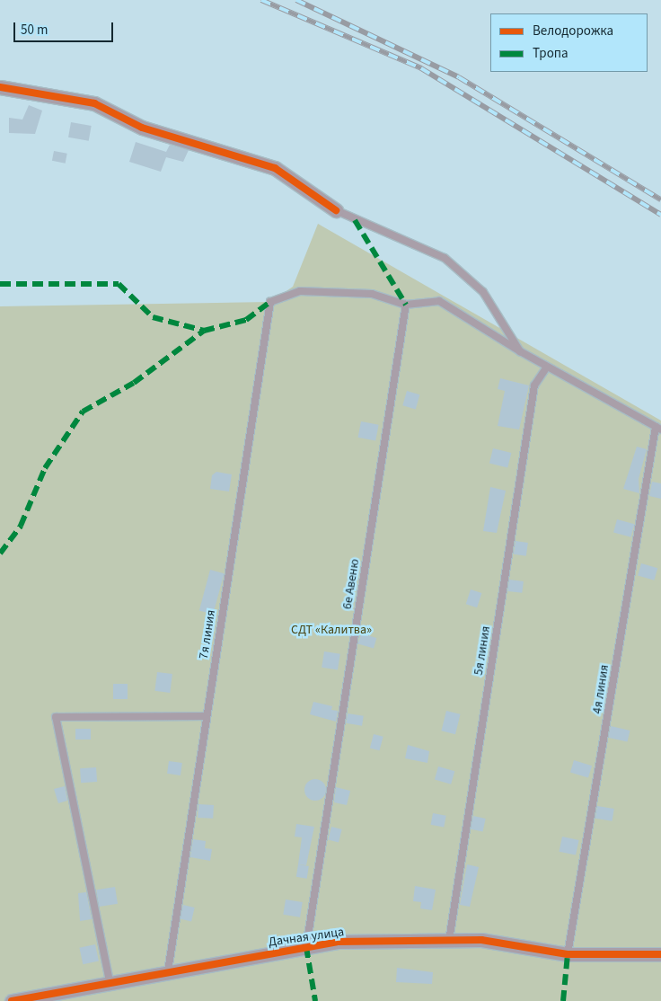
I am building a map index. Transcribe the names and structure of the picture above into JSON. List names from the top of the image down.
{
  "streets": {
    "street": ["Дачная улица"],
    "lane": [
      "6е Авеню",
      "7я линия",
      "5я линия",
      "4я линия"
    ]
  },
  "crossings": [
    ["6е Авеню", "7я линия"],
    ["6е Авеню", "Дачная улица"],
    ["7я линия", "Дачная улица"],
    ["5я линия", "Дачная улица"],
    ["4я линия", "Дачная улица"]
  ],
  "parks": ["СДТ «Калитва»"],
  "legend": ["Велодорожка", "Тропа"],
  "scale_bar": "50 m"
}
